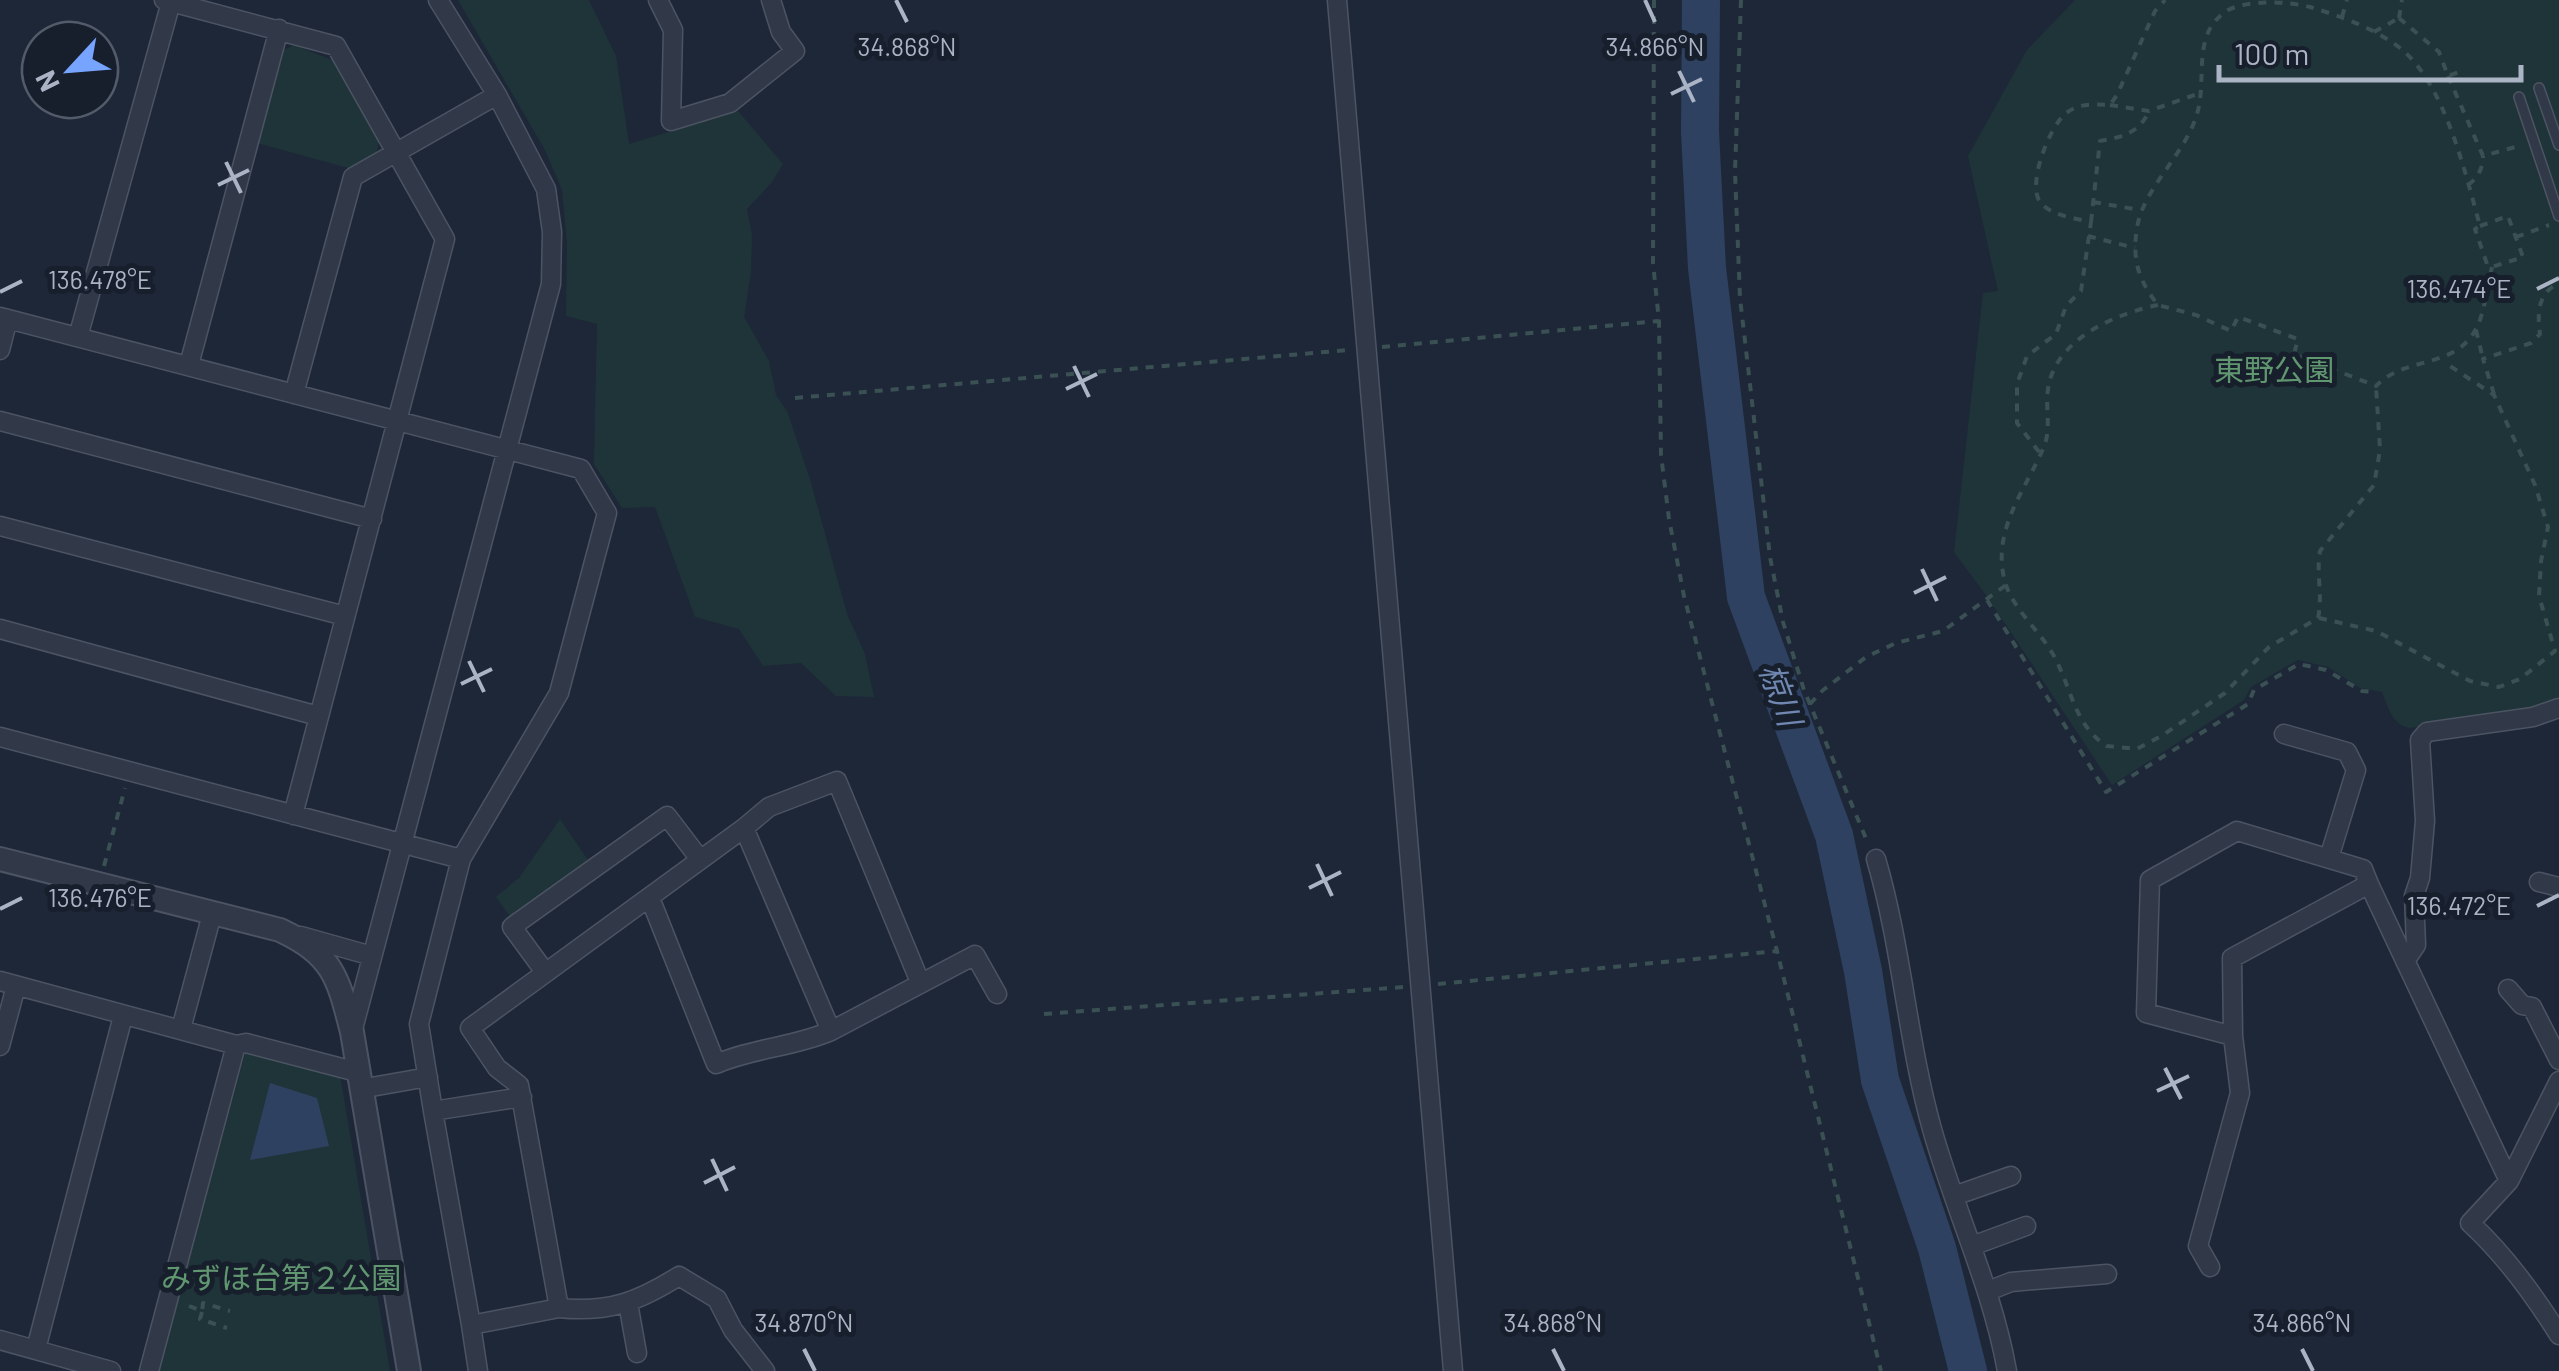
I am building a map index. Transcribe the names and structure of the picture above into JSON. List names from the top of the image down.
{
  "water": ["椋川"],
  "parks": ["東野公園", "みずほ台第２公園"],
  "scale_bar": "100 m",
  "north": "bottom left",
  "coordinates": [
    "34.868°N",
    "34.866°N",
    "136.478°E",
    "136.474°E",
    "136.476°E",
    "136.472°E",
    "34.870°N"
  ]
}
